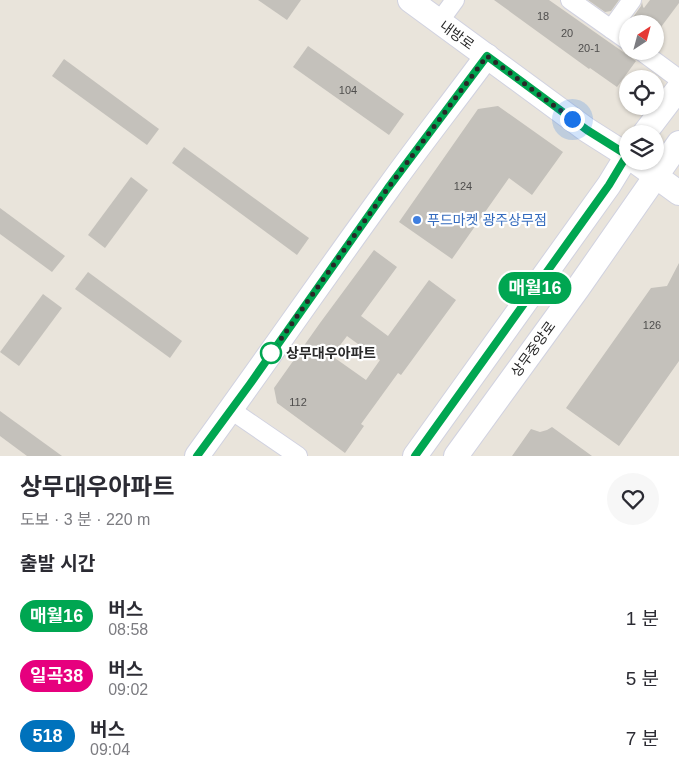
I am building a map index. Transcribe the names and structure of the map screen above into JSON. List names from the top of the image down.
{
  "streets": {
    "street": ["내방로", "상무중앙로"]
  },
  "crossings": [
    ["내방로", "상무중앙로"]
  ],
  "places": ["푸드마켓 광주상무점", "상무대우아파트"],
  "lines": ["bus line 매월16"],
  "house_numbers": [
    "18",
    "20",
    "20-1",
    "104",
    "124",
    "126",
    "112"
  ],
  "north": "top right",
  "page": {
    "on_map": "매월16",
    "heading": [
      ["상무대우아파트", "도보 · 3 분 · 220 m"],
      "출발 시간"
    ],
    "list": [
      {
        "mark": "매월16",
        "name": "버스",
        "note": "08:58",
        "value": "1 분"
      },
      {
        "mark": "일곡38",
        "name": "버스",
        "note": "09:02",
        "value": "5 분"
      },
      {
        "mark": "518",
        "name": "버스",
        "note": "09:04",
        "value": "7 분"
      }
    ]
  }
}
